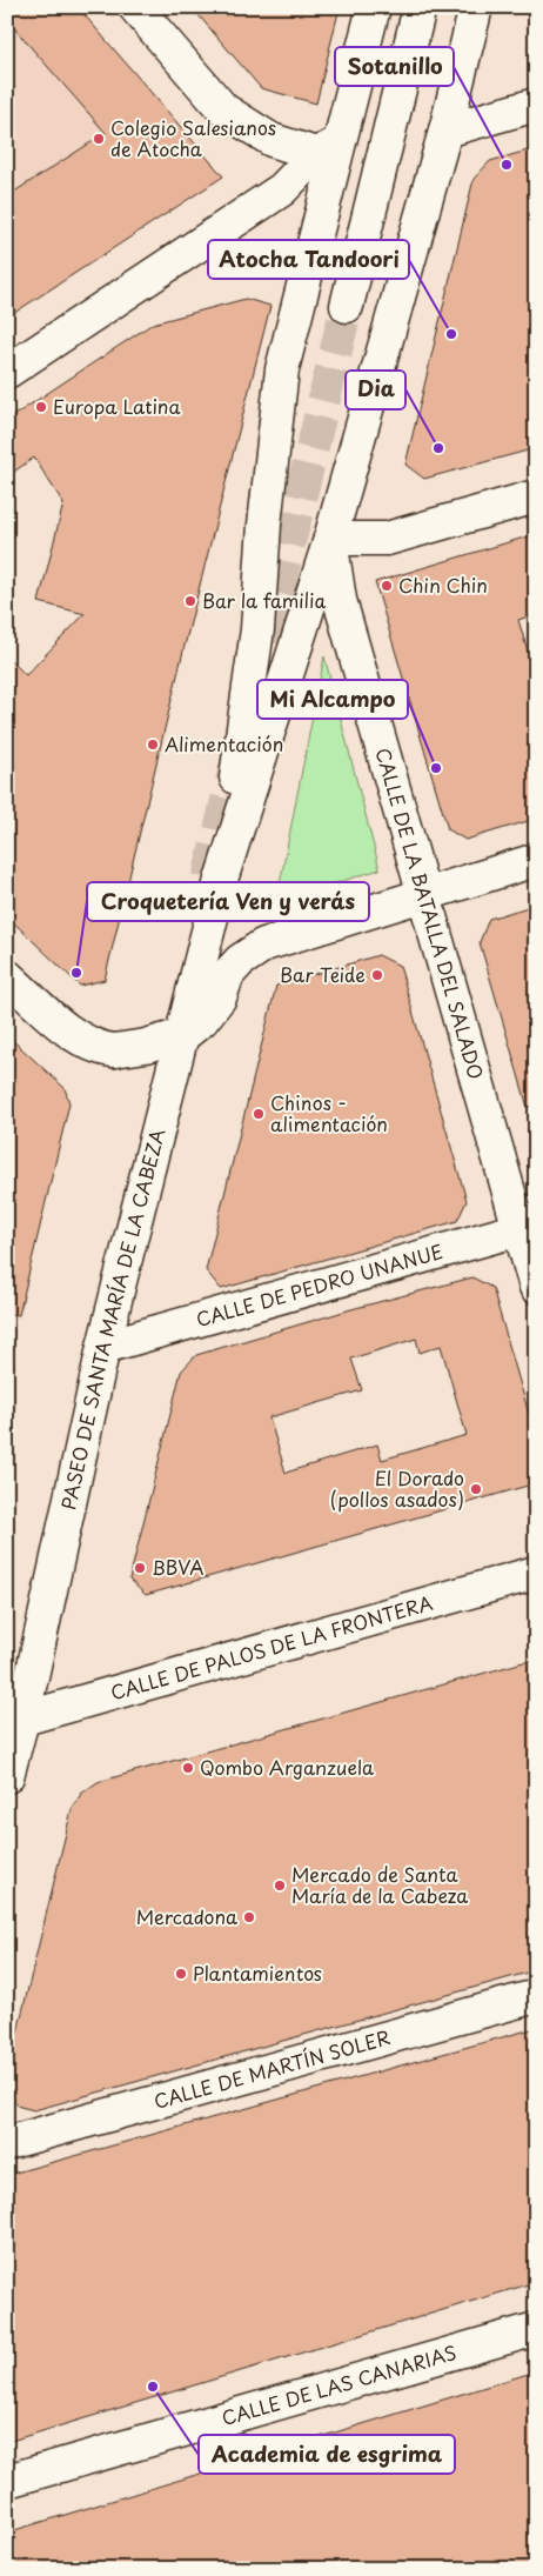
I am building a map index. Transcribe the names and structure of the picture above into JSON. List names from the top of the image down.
{
  "streets": {
    "main road": [
      "CALLE DE LA BATALLA DEL SALADO",
      "CALLE DE PEDRO UNANUE",
      "PASEO DE SANTA MARÍA DE LA CABEZA",
      "CALLE DE PALOS DE LA FRONTERA",
      "CALLE DE MARTÍN SOLER",
      "CALLE DE LAS CANARIAS"
    ]
  },
  "crossings": [
    ["CALLE DE LA BATALLA DEL SALADO", "CALLE DE PEDRO UNANUE"],
    ["CALLE DE LA BATALLA DEL SALADO", "PASEO DE SANTA MARÍA DE LA CABEZA"],
    ["CALLE DE PEDRO UNANUE", "PASEO DE SANTA MARÍA DE LA CABEZA"],
    ["PASEO DE SANTA MARÍA DE LA CABEZA", "CALLE DE PALOS DE LA FRONTERA"]
  ],
  "places": [
    "Colegio Salesianos de Atocha",
    "Sotanillo",
    "Atocha Tandoori",
    "Europa Latina",
    "Dia",
    "Chin Chin",
    "Bar la familia",
    "Alimentación",
    "Mi Alcampo",
    "Croquetería Ven y verás",
    "Bar Teide",
    "Chinos - alimentación",
    "El Dorado (pollos asados)",
    "BBVA",
    "Qombo Arganzuela",
    "Mercado de Santa María de la Cabeza",
    "Mercadona",
    "Plantamientos",
    "Academia de esgrima"
  ]
}
